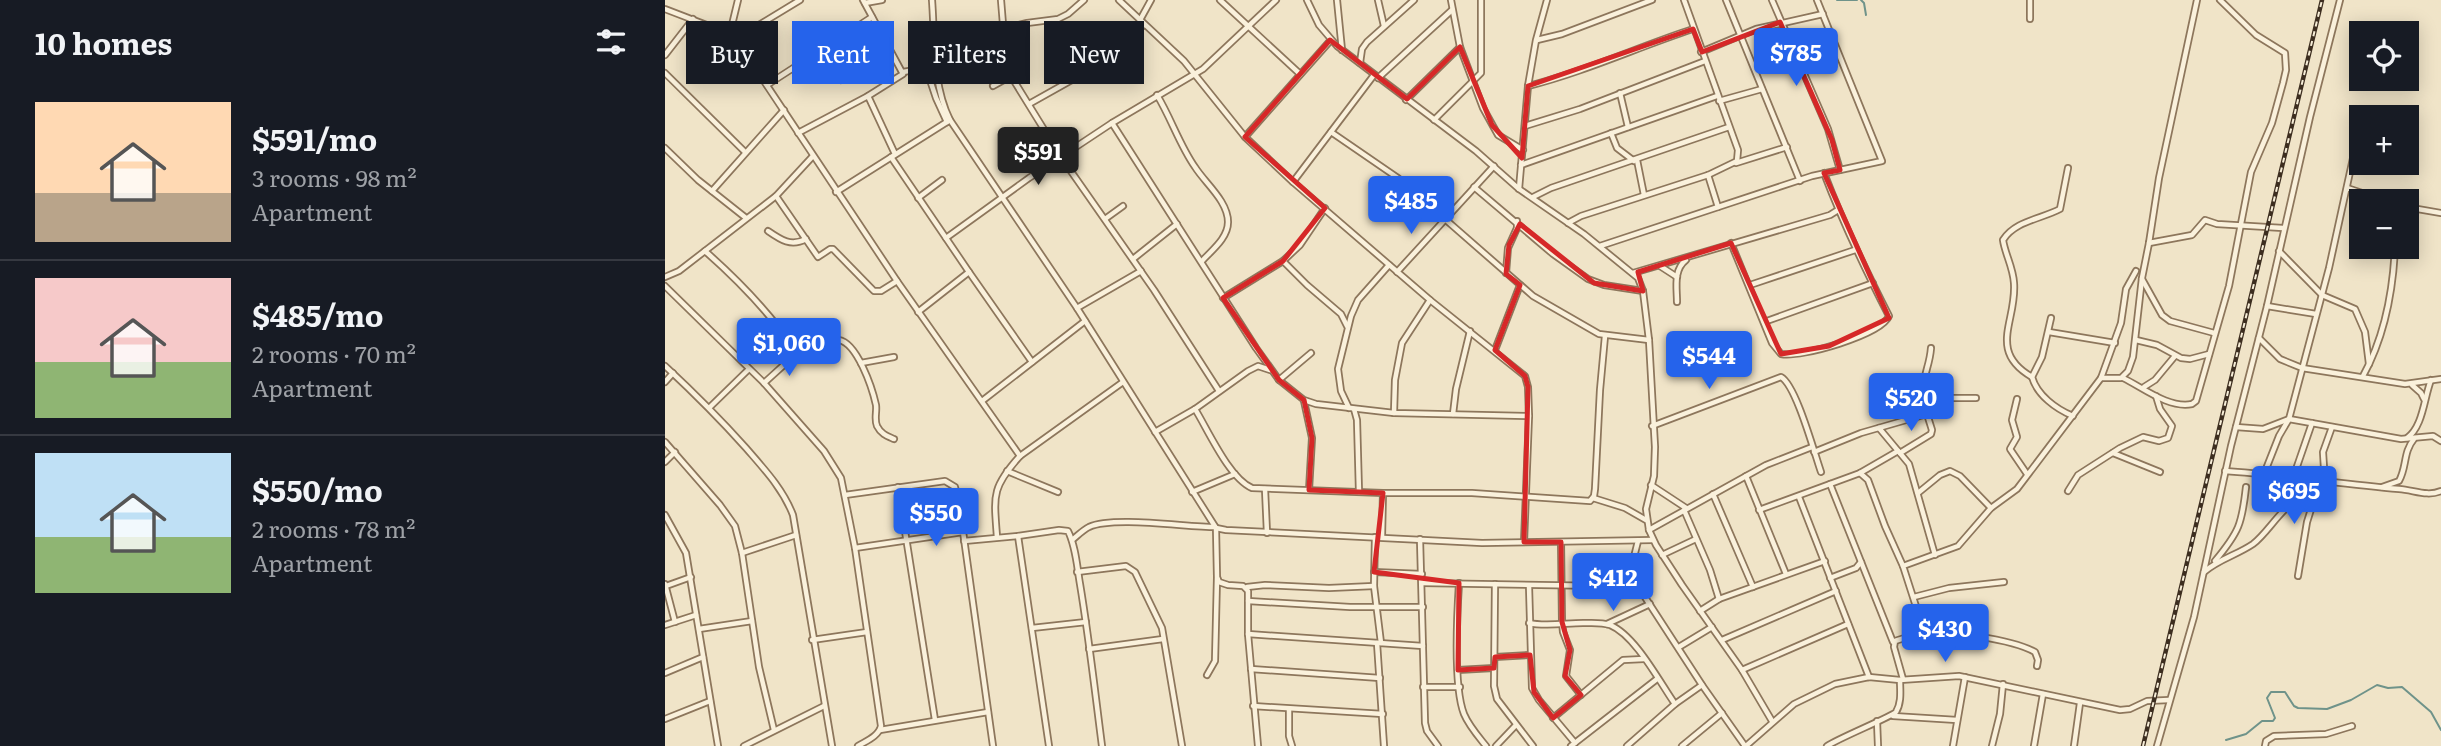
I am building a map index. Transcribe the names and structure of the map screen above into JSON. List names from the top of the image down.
{
  "page": {
    "heading": "10 homes",
    "map_buttons": ["+", "−"],
    "chip": [
      "Buy",
      "Rent",
      "Filters",
      "New"
    ],
    "price": [
      "$785",
      "$591",
      "$485",
      "$1,060",
      "$544",
      "$520",
      "$695",
      "$550",
      "$412",
      "$430"
    ],
    "list": [
      {
        "name": "$591/mo",
        "note": "3 rooms · 98 m² · Apartment"
      },
      {
        "name": "$485/mo",
        "note": "2 rooms · 70 m² · Apartment"
      },
      {
        "name": "$550/mo",
        "note": "2 rooms · 78 m² · Apartment"
      }
    ]
  }
}
